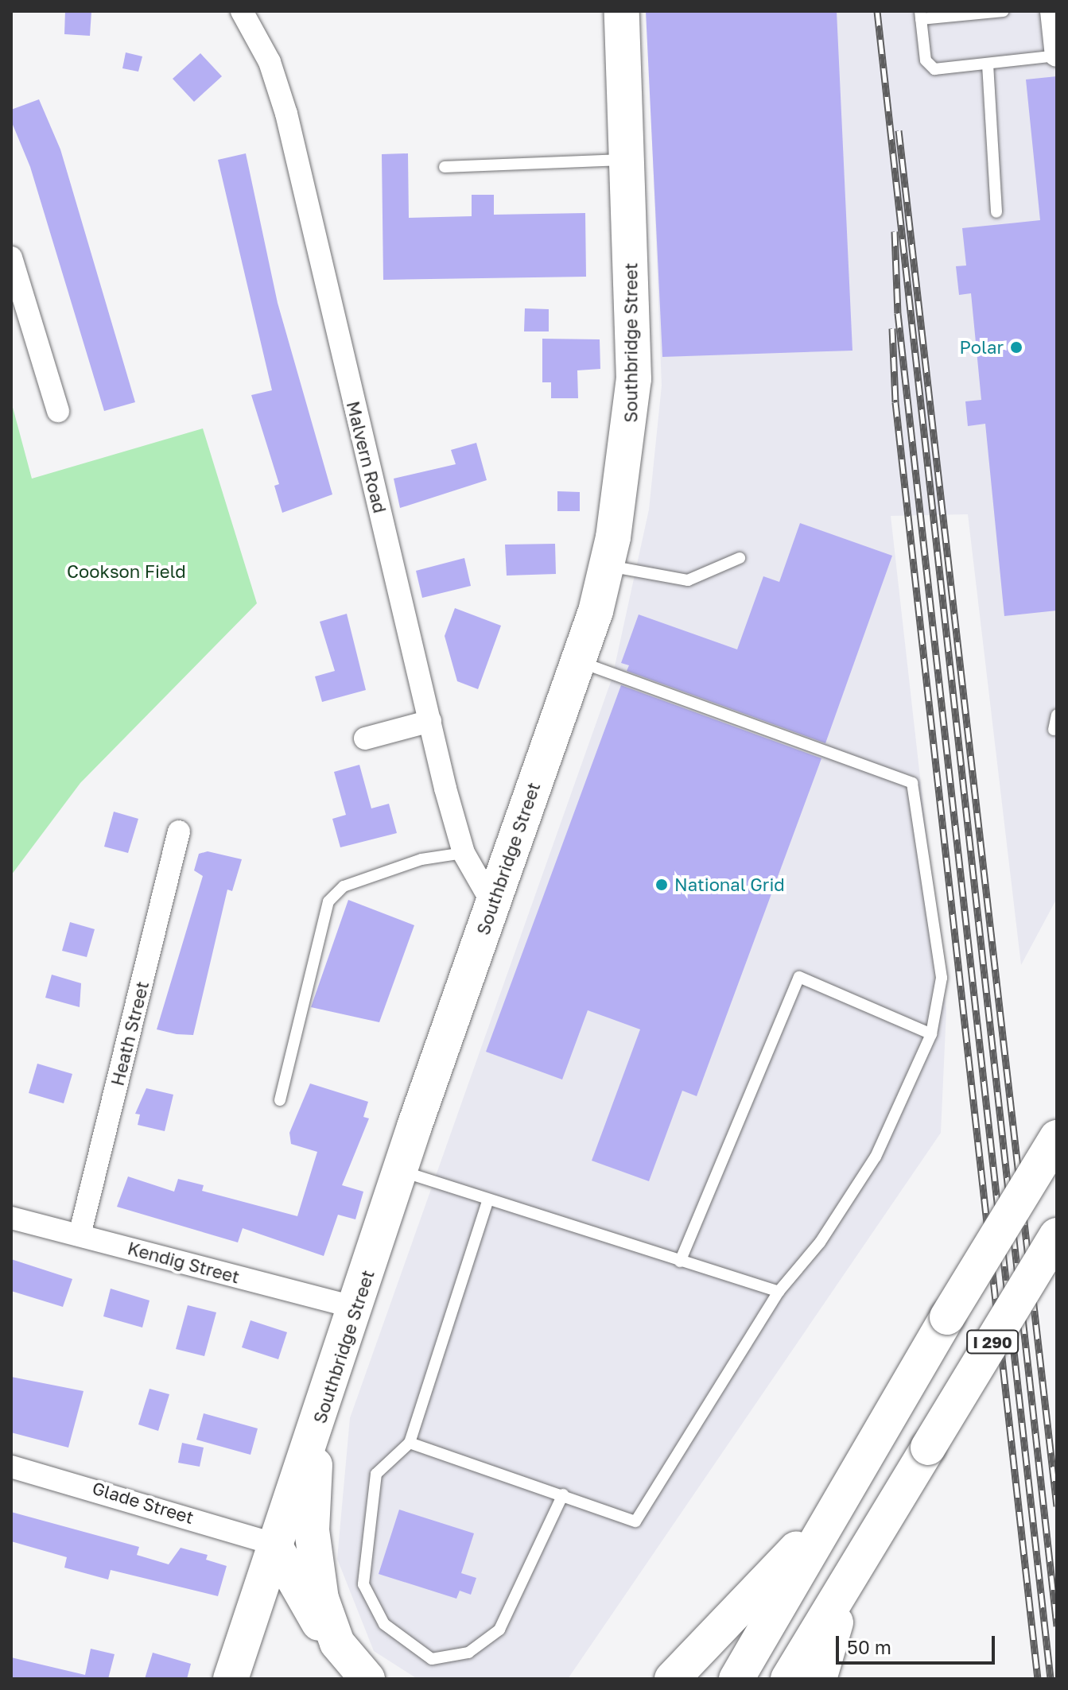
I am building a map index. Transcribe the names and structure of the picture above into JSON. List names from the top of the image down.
{
  "streets": {
    "main road": ["Southbridge Street", "I 290"],
    "street": [
      "Malvern Road",
      "Heath Street",
      "Kendig Street",
      "Glade Street"
    ]
  },
  "crossings": [
    ["Southbridge Street", "Malvern Road"],
    ["Southbridge Street", "Kendig Street"],
    ["Southbridge Street", "Glade Street"],
    ["Heath Street", "Kendig Street"]
  ],
  "parks": ["Cookson Field"],
  "places": ["Polar", "National Grid"],
  "scale_bar": "50 m"
}
